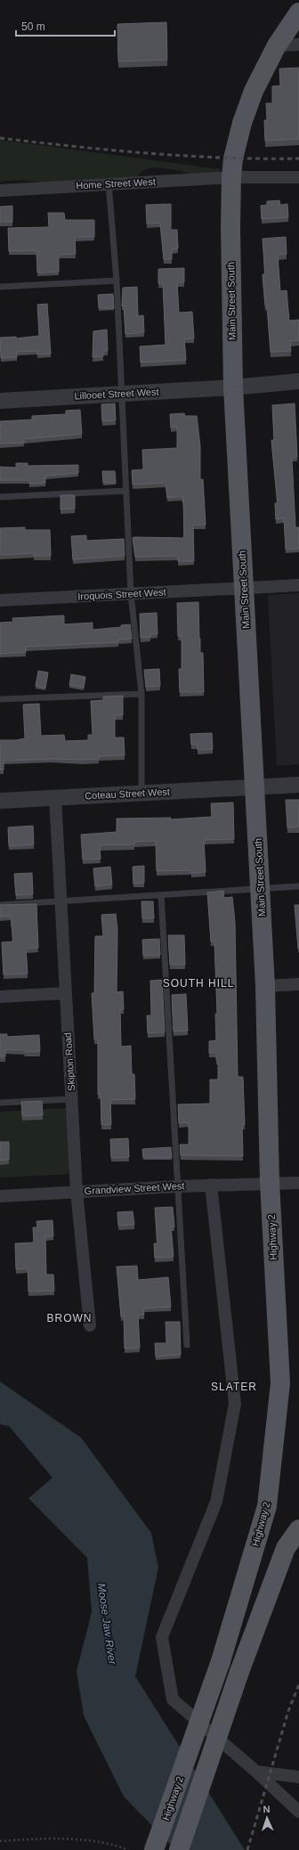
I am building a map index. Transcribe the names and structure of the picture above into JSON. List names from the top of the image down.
{
  "streets": {
    "main road": ["Main Street South", "Highway 2"],
    "street": [
      "Home Street West",
      "Lillooet Street West",
      "Iroquois Street West",
      "Coteau Street West",
      "Skipton Road",
      "Grandview Street West"
    ]
  },
  "crossings": [
    ["Home Street West", "Main Street South"],
    ["Main Street South", "Lillooet Street West"],
    ["Main Street South", "Iroquois Street West"],
    ["Main Street South", "Coteau Street West"],
    ["Main Street South", "Grandview Street West"],
    ["Main Street South", "Highway 2"],
    ["Coteau Street West", "Skipton Road"],
    ["Skipton Road", "Grandview Street West"],
    ["Grandview Street West", "Highway 2"]
  ],
  "districts": ["SOUTH HILL", "BROWN", "SLATER"],
  "water": ["Moose Jaw River"],
  "scale_bar": "50 m",
  "north": "top"
}
